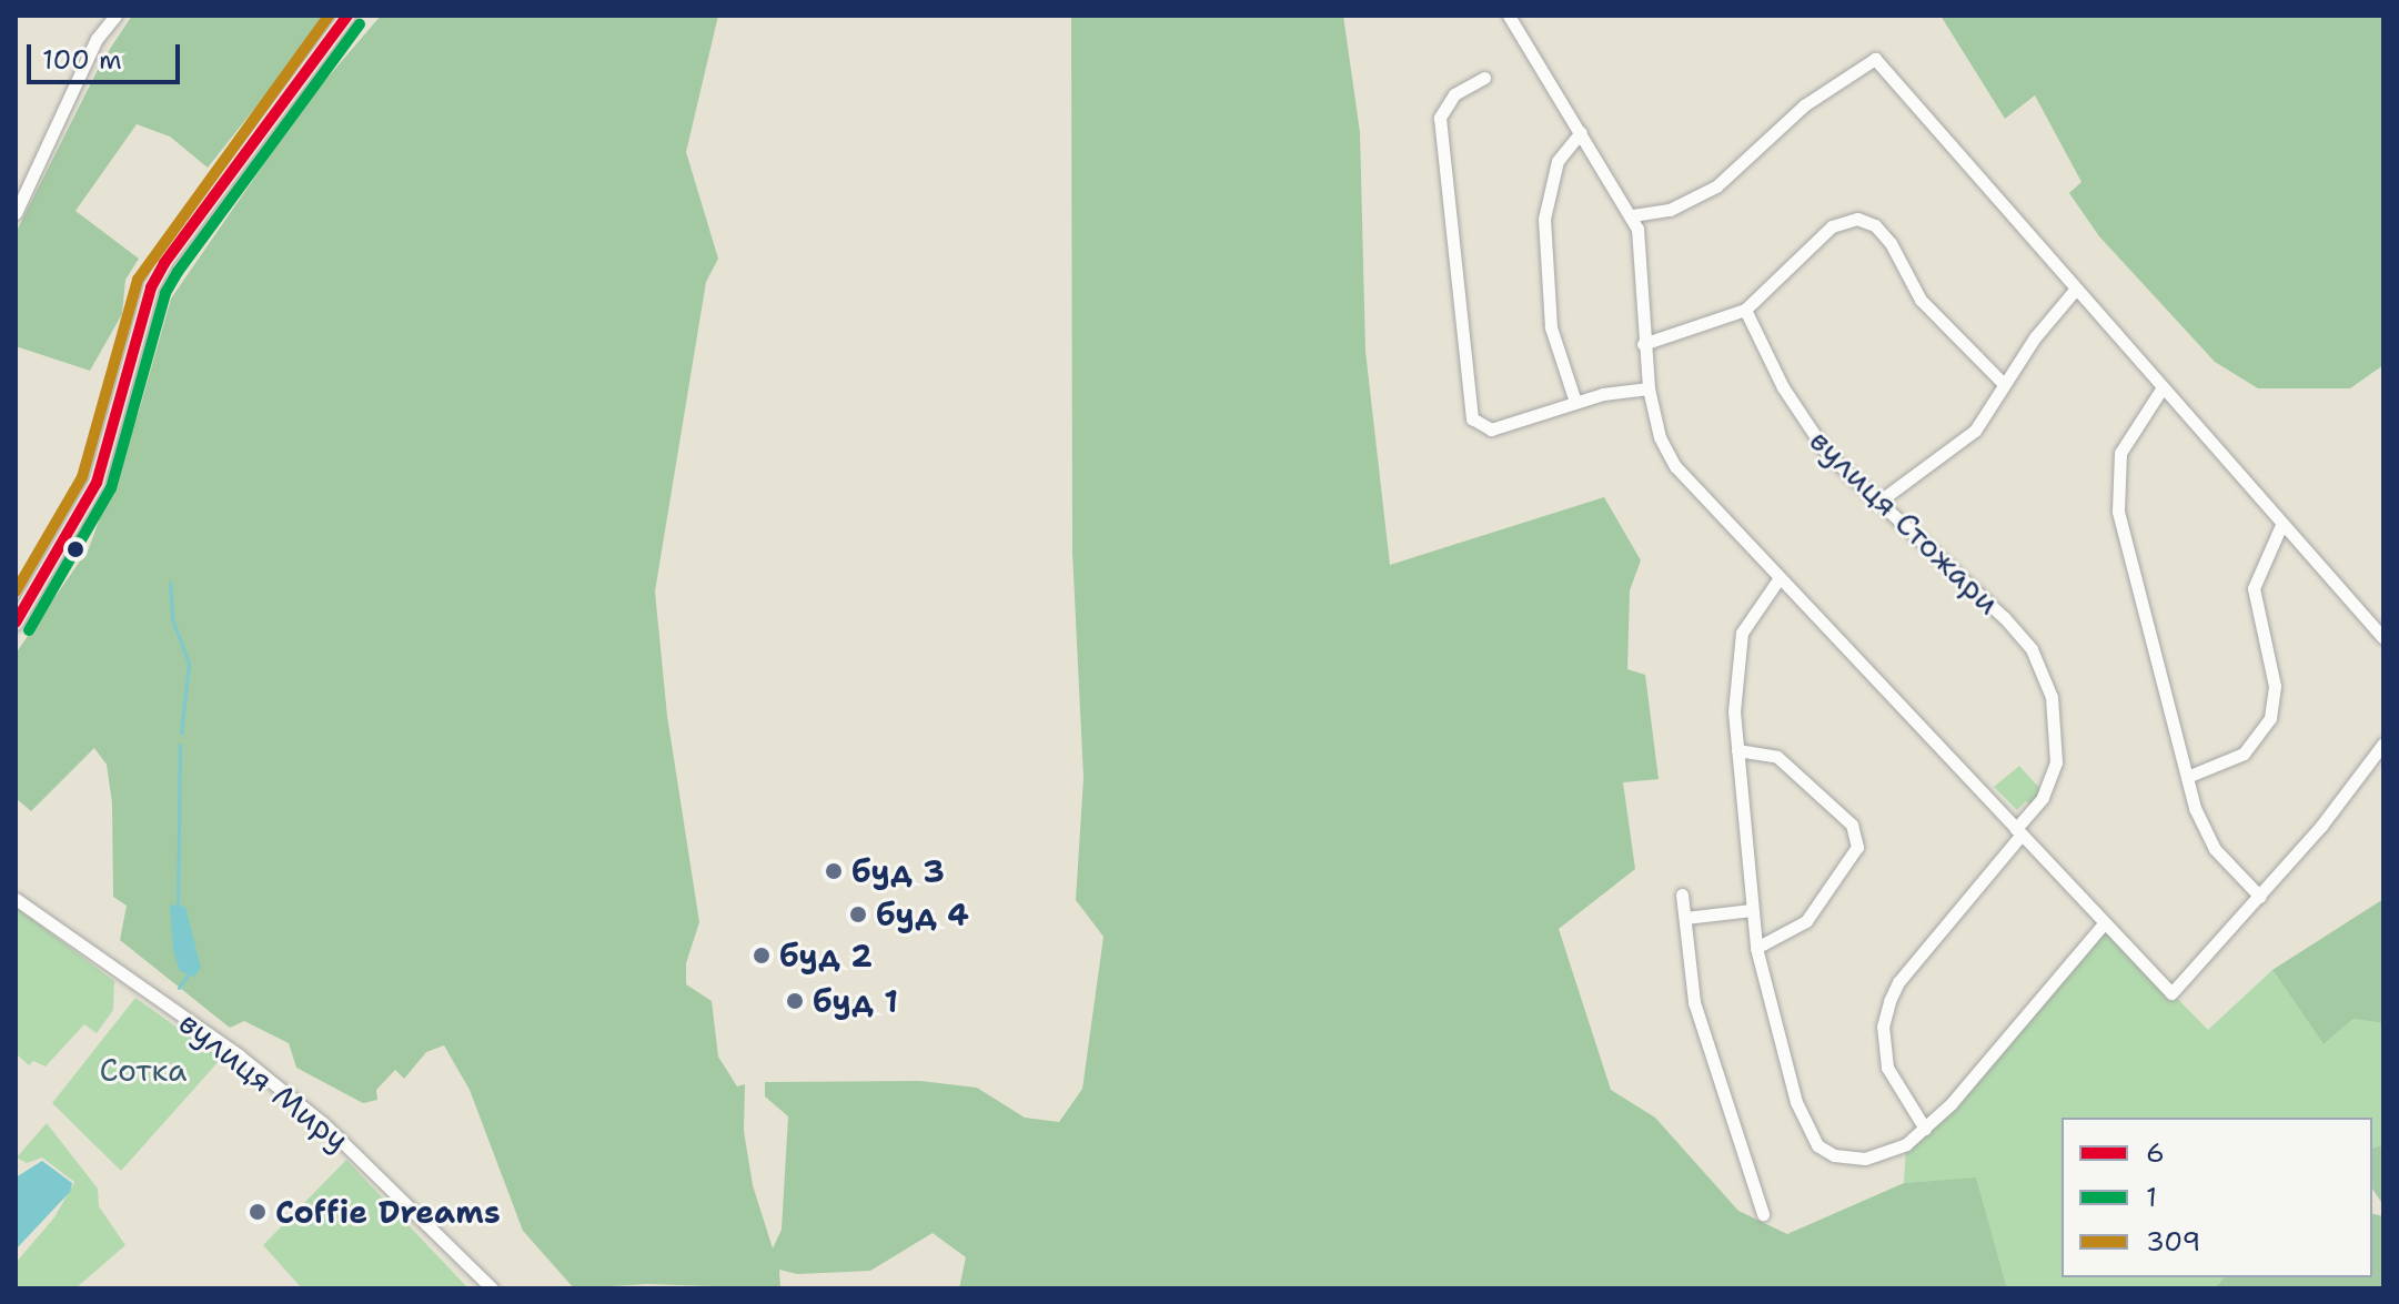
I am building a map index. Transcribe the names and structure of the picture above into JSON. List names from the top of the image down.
{
  "streets": {
    "street": ["вулиця Стожари", "вулиця Миру"]
  },
  "parks": ["Сотка"],
  "places": [
    "буд 3",
    "буд 4",
    "буд 2",
    "буд 1",
    "Coffie Dreams"
  ],
  "lines": ["transit line 6", "transit line 309", "transit line 1"],
  "legend": ["6", "1", "309"],
  "scale_bar": "100 m"
}
